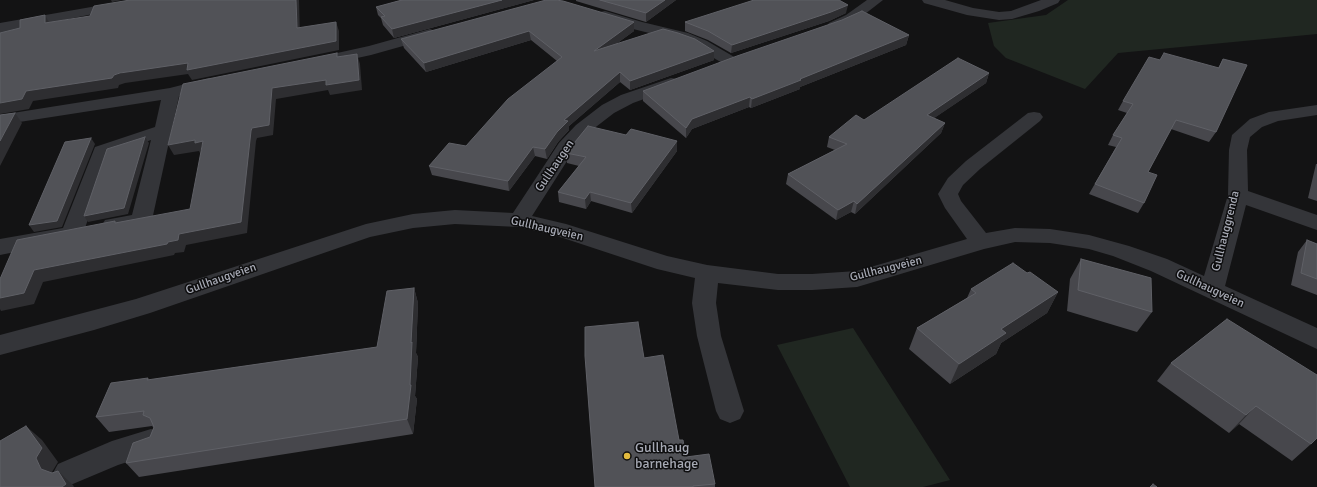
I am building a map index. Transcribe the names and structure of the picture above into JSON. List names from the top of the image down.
{
  "streets": {
    "street": ["Gullhaugen", "Gullhaugveien", "Gullhauggrenda"]
  },
  "crossings": [
    ["Gullhaugen", "Gullhaugveien"],
    ["Gullhaugveien", "Gullhauggrenda"]
  ],
  "places": ["Gullhaug barnehage"]
}
